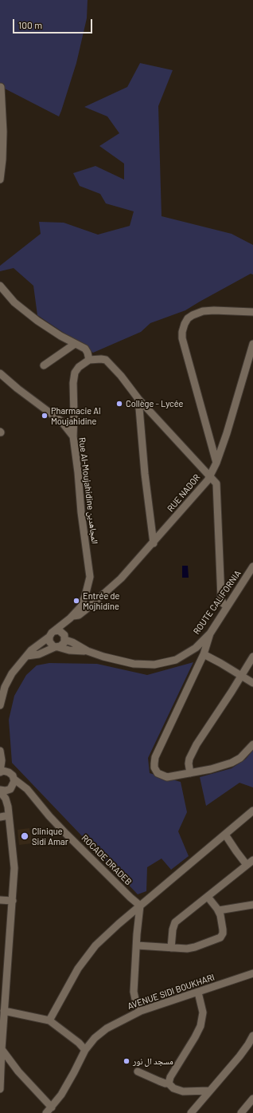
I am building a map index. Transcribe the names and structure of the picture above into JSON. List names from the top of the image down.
{
  "streets": {
    "street": [
      "Rue Al-Moujahidine المجاهدين",
      "RUE NADOR",
      "ROUTE CALIFORNIA",
      "ROCADE DRADEB",
      "AVENUE SIDI BOUKHARI"
    ]
  },
  "crossings": [
    ["Rue Al-Moujahidine المجاهدين", "RUE NADOR"],
    ["Rue Al-Moujahidine المجاهدين", "ROUTE CALIFORNIA"]
  ],
  "places": [
    "Collège - Lycée",
    "Pharmacie Al Moujahidine",
    "Entrée de Mojhidine",
    "Clinique Sidi Amar",
    "مسجد ال نور"
  ],
  "scale_bar": "100 m"
}
